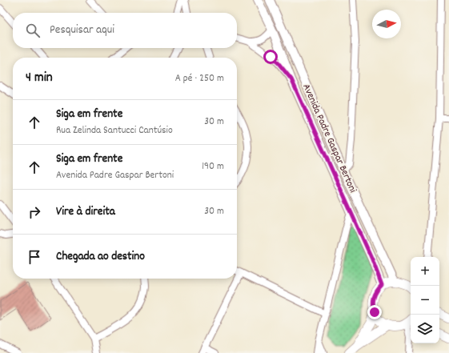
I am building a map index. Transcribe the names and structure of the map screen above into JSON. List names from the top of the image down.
{
  "streets": {
    "street": ["Avenida Padre Gaspar Bertoni"]
  },
  "north": "right",
  "page": {
    "search": "Pesquisar aqui",
    "heading": ["4 min", "A pé · 250 m"],
    "list": [
      ["Siga em frente", "Rua Zelinda Santucci Cantúsio", "30 m"],
      ["Siga em frente", "Avenida Padre Gaspar Bertoni", "190 m"],
      ["Vire à direita", "30 m"],
      "Chegada ao destino"
    ],
    "map_buttons": ["+", "−"]
  }
}
